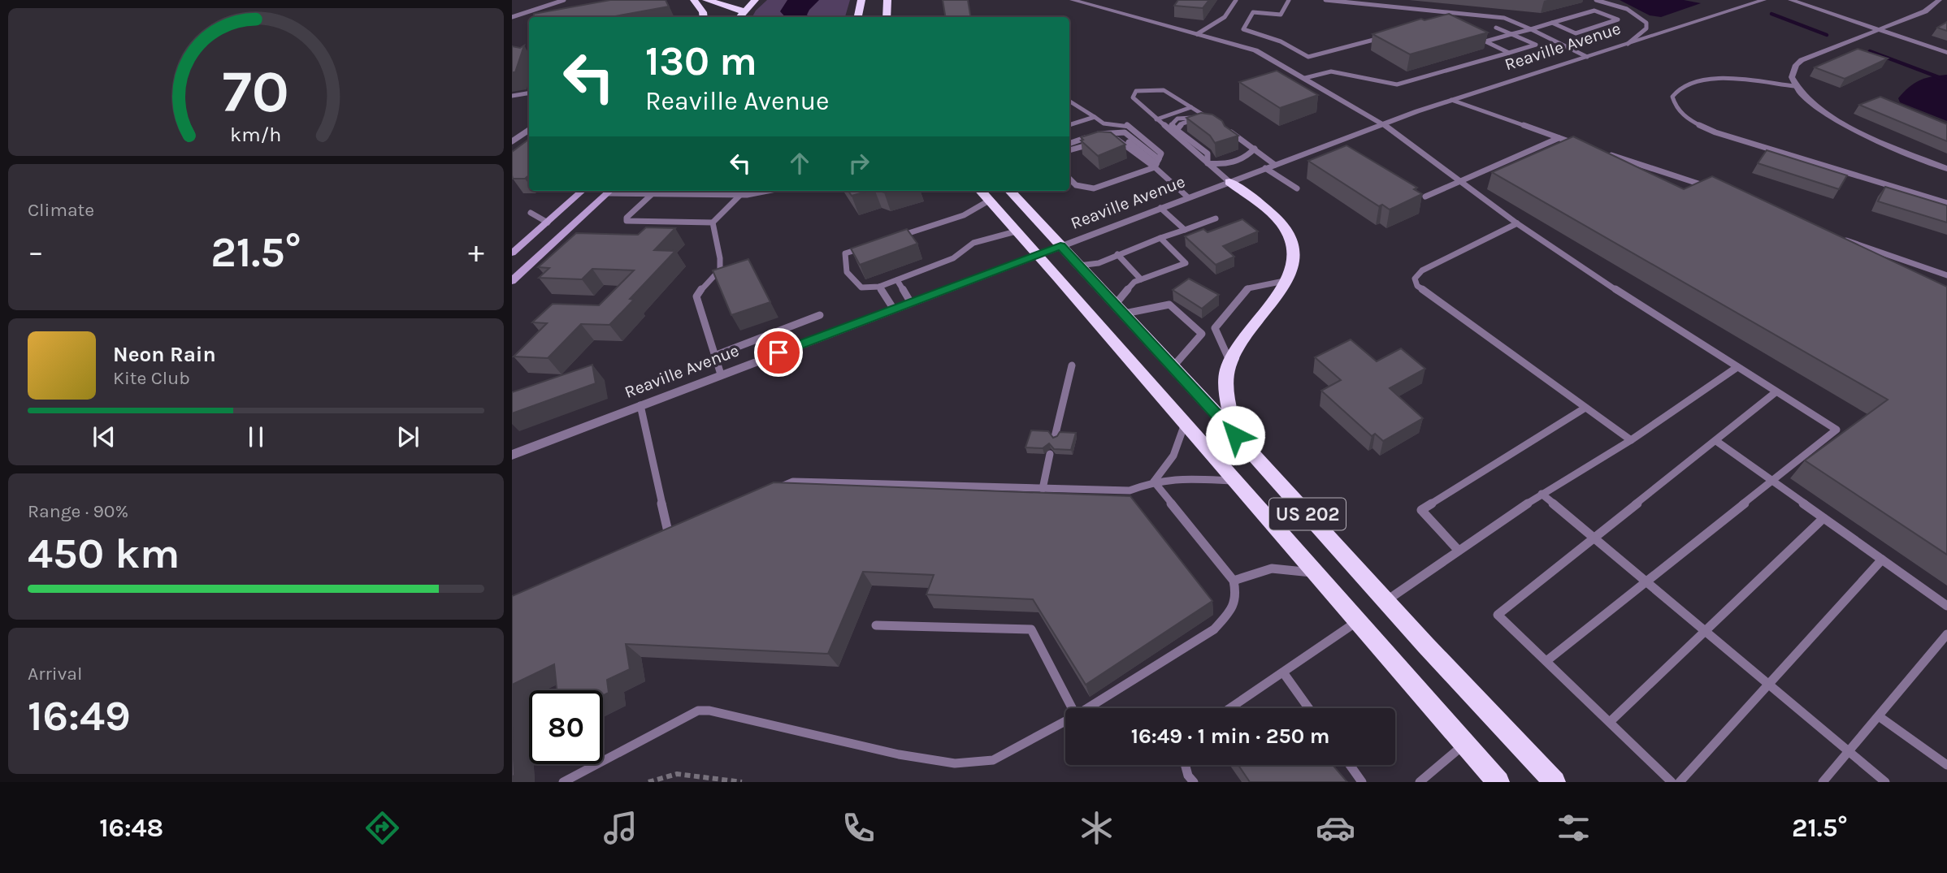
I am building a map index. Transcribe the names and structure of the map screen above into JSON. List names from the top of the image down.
{
  "streets": {
    "highway": ["US 202"],
    "street": ["Reaville Avenue"]
  },
  "crossings": [
    ["Reaville Avenue", "US 202"]
  ],
  "page": {
    "turn": ["130 m", "Reaville Avenue"],
    "tile": [
      "Climate",
      ["Range · 90%", "450 km"],
      ["Arrival", "16:49"]
    ],
    "heat": ["−", "21.5°", "+"],
    "song": ["Neon Rain", "Kite Club"],
    "limit": "80",
    "trip": "16:49 · 1 min · 250 m",
    "tabs": ["16:48", "21.5°"],
    "gauge": ["70", "km/h"]
  }
}
